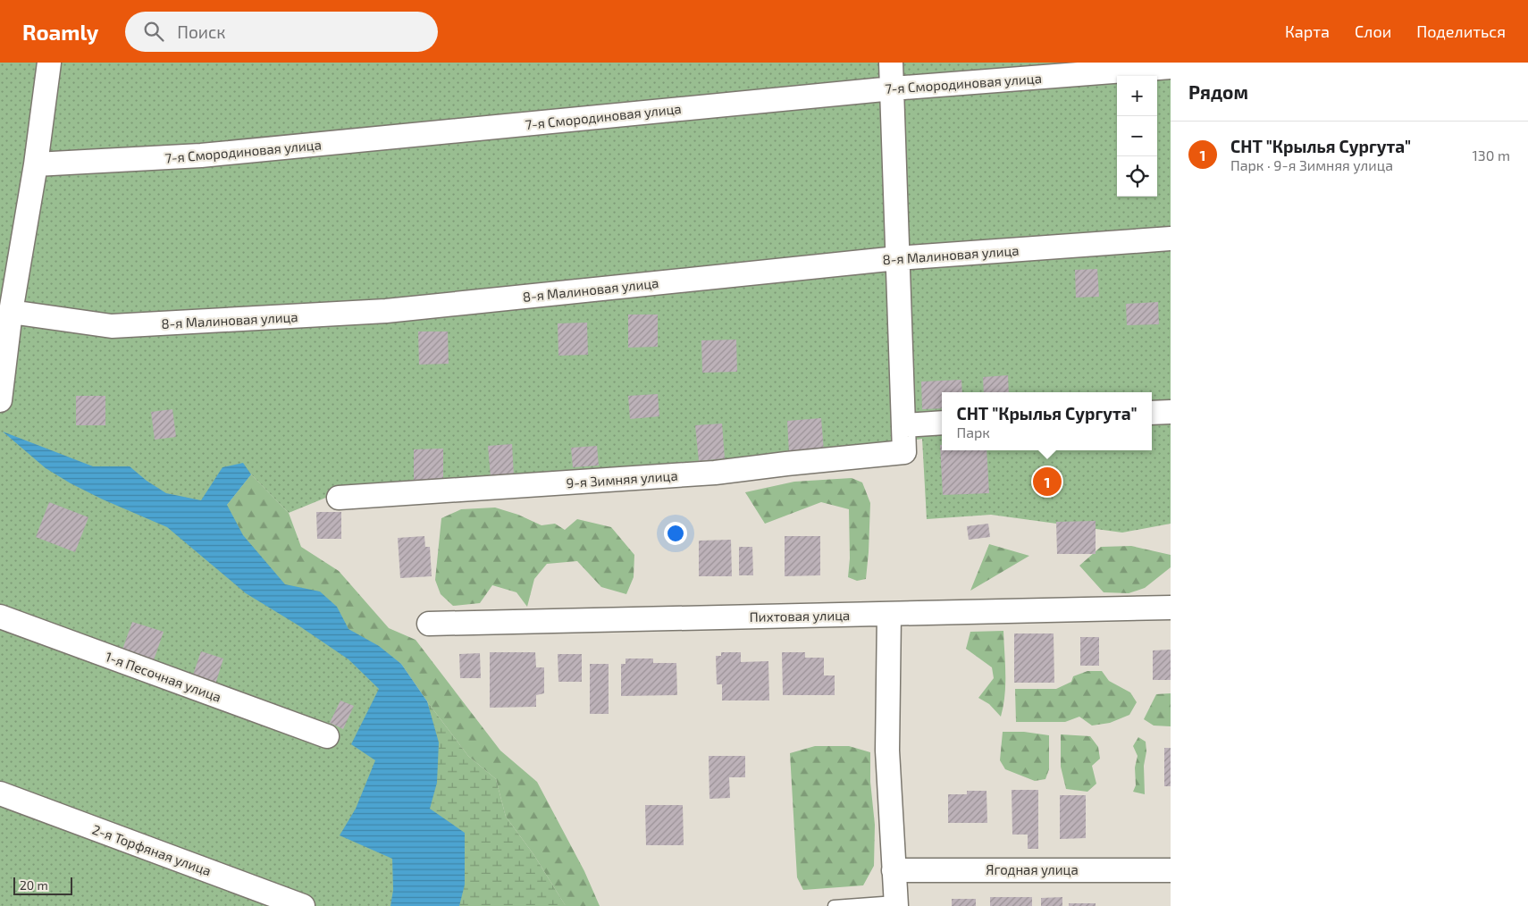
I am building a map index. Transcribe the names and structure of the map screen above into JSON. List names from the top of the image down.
{
  "streets": {
    "street": [
      "7-я Смородиновая улица",
      "8-я Малиновая улица",
      "9-я Зимняя улица",
      "Пихтовая улица",
      "1-я Песочная улица",
      "2-я Торфяная улица",
      "Ягодная улица"
    ]
  },
  "scale_bar": "20 m",
  "page": {
    "header": "Roamly",
    "search": "Поиск",
    "nav": ["Карта", "Слои", "Поделиться"],
    "heading": "Рядом",
    "map_buttons": ["+", "−"],
    "list": [
      {
        "mark": "1",
        "name": "CНТ \"Крылья Сургута\"",
        "note": "Парк · 9-я Зимняя улица",
        "value": "130 m"
      }
    ],
    "popup": ["CНТ \"Крылья Сургута\"", "Парк"],
    "pins": "1",
    "scale": "20 m"
  }
}
